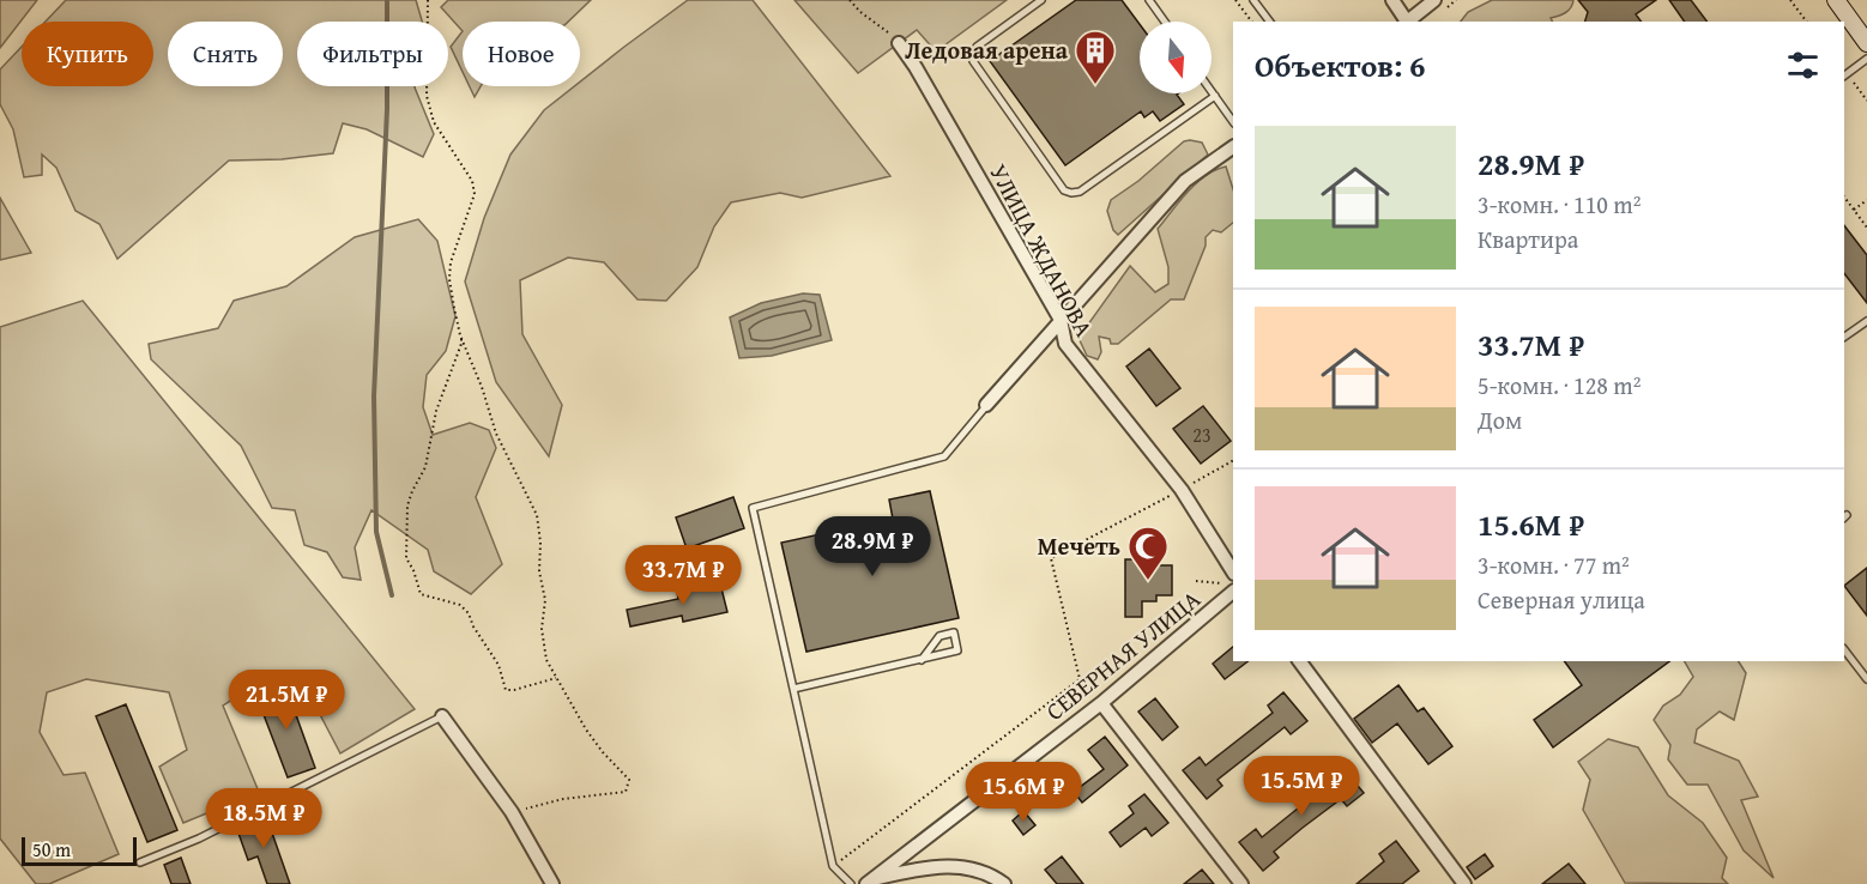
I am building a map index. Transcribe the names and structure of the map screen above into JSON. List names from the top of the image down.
{
  "streets": {
    "street": ["УЛИЦА ЖДАНОВА", "СЕВЕРНАЯ УЛИЦА"]
  },
  "places": {
    "building": ["Ледовая арена"],
    "mosque": ["Мечеть"]
  },
  "house_numbers": ["23"],
  "scale_bar": "50 m",
  "north": "bottom",
  "page": {
    "chip": [
      "Купить",
      "Снять",
      "Фильтры",
      "Новое"
    ],
    "heading": "Объектов: 6",
    "list": [
      {
        "name": "28.9M ₽",
        "note": "3-комн. · 110 m² · Квартира"
      },
      {
        "name": "33.7M ₽",
        "note": "5-комн. · 128 m² · Дом"
      },
      {
        "name": "15.6M ₽",
        "note": "3-комн. · 77 m² · Северная улица"
      }
    ],
    "price": [
      "28.9M ₽",
      "33.7M ₽",
      "21.5M ₽",
      "15.5M ₽",
      "15.6M ₽",
      "18.5M ₽"
    ],
    "scale": "50 m"
  }
}
